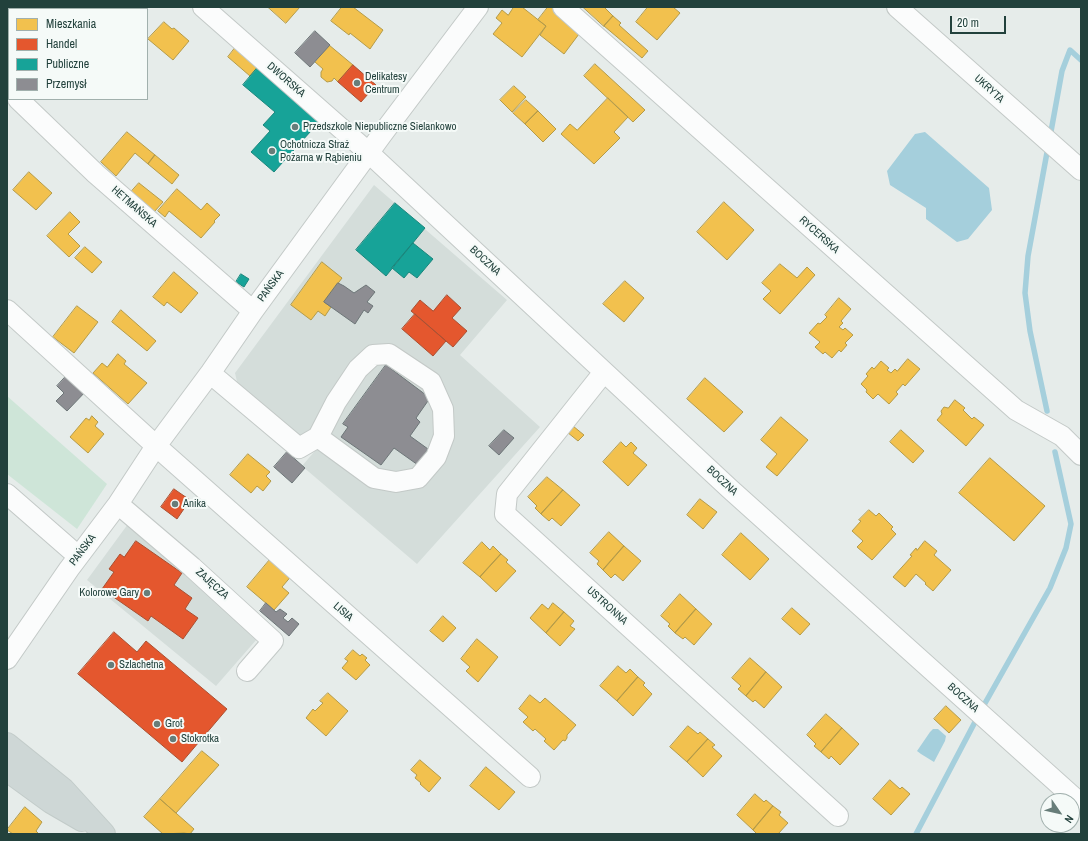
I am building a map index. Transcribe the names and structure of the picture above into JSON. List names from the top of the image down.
{
  "streets": {
    "street": [
      "DWORSKA",
      "UKRYTA",
      "HETMAŃSKA",
      "RYCERSKA",
      "BOCZNA",
      "PAŃSKA",
      "ZAJĘCZA",
      "USTRONNA",
      "LISIA"
    ]
  },
  "crossings": [
    ["DWORSKA", "BOCZNA"],
    ["DWORSKA", "PAŃSKA"],
    ["HETMAŃSKA", "PAŃSKA"],
    ["BOCZNA", "PAŃSKA"],
    ["BOCZNA", "USTRONNA"],
    ["PAŃSKA", "ZAJĘCZA"],
    ["PAŃSKA", "LISIA"]
  ],
  "places": [
    "Delikatesy Centrum",
    "Przedszkole Niepubliczne Sielankowo",
    "Ochotnicza Straż Pożarna w Rąbieniu",
    "Anika",
    "Kolorowe Gary",
    "Szlachetna",
    "Grot",
    "Stokrotka"
  ],
  "legend": [
    "Mieszkania",
    "Handel",
    "Publiczne",
    "Przemysł"
  ],
  "scale_bar": "20 m",
  "north": "bottom right"
}
